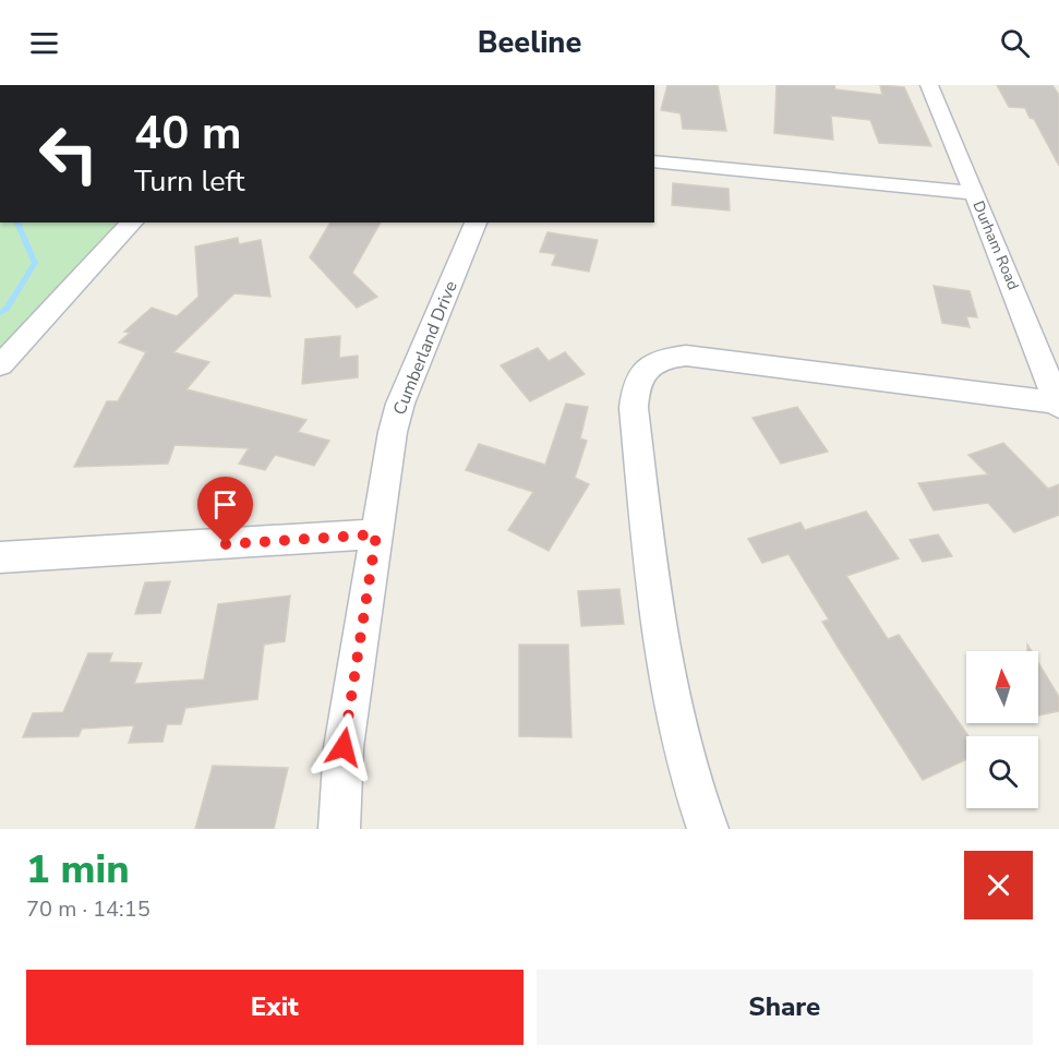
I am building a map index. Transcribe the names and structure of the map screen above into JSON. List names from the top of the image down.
{
  "streets": {
    "street": ["Durham Road", "Cumberland Drive"]
  },
  "north": "top",
  "page": {
    "header": "Beeline",
    "turn": ["40 m", "Turn left"],
    "heading": ["1 min", "70 m · 14:15"],
    "buttons": ["Exit", "Share"]
  }
}
